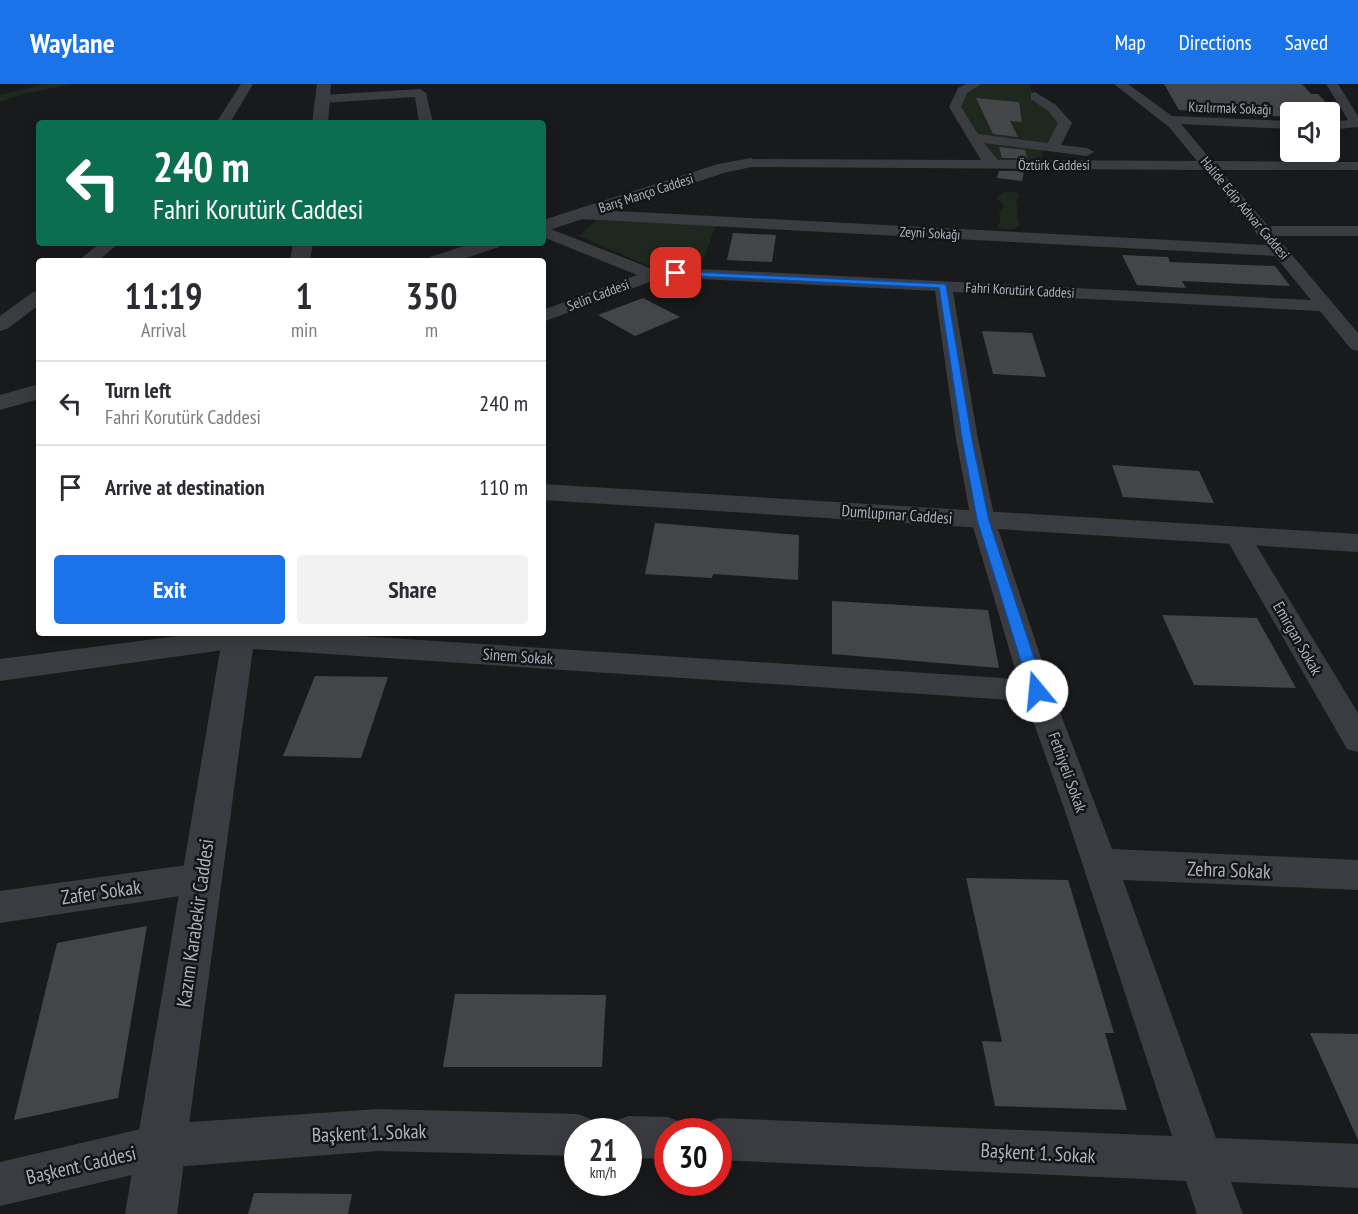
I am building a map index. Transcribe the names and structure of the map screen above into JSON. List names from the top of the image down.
{
  "streets": {
    "street": [
      "Kızılırmak Sokağı",
      "Öztürk Caddesi",
      "Barış Manço Caddesi",
      "Halide Edip Adıvar Caddesi",
      "Zeyni Sokağı",
      "Fahri Korutürk Caddesi",
      "Selin Caddesi",
      "Dumlupınar Caddesi",
      "Emirgan Sokak",
      "Sinem Sokak",
      "Fethiyeli Sokak",
      "Zehra Sokak",
      "Zafer Sokak",
      "Kazım Karabekir Caddesi",
      "Başkent 1. Sokak",
      "Başkent Caddesi"
    ]
  },
  "crossings": [
    ["Kızılırmak Sokağı", "Halide Edip Adıvar Caddesi"],
    ["Öztürk Caddesi", "Barış Manço Caddesi"],
    ["Öztürk Caddesi", "Halide Edip Adıvar Caddesi"],
    ["Barış Manço Caddesi", "Zeyni Sokağı"],
    ["Halide Edip Adıvar Caddesi", "Zeyni Sokağı"],
    ["Halide Edip Adıvar Caddesi", "Fahri Korutürk Caddesi"],
    ["Fahri Korutürk Caddesi", "Selin Caddesi"],
    ["Fahri Korutürk Caddesi", "Fethiyeli Sokak"],
    ["Dumlupınar Caddesi", "Emirgan Sokak"],
    ["Dumlupınar Caddesi", "Fethiyeli Sokak"],
    ["Sinem Sokak", "Fethiyeli Sokak"],
    ["Fethiyeli Sokak", "Zehra Sokak"],
    ["Fethiyeli Sokak", "Başkent 1. Sokak"],
    ["Zafer Sokak", "Kazım Karabekir Caddesi"],
    ["Kazım Karabekir Caddesi", "Başkent 1. Sokak"],
    ["Kazım Karabekir Caddesi", "Başkent Caddesi"],
    ["Başkent 1. Sokak", "Başkent Caddesi"]
  ],
  "page": {
    "header": "Waylane",
    "nav": ["Map", "Directions", "Saved"],
    "turn": ["240 m", "Fahri Korutürk Caddesi"],
    "eta": [
      "11:19",
      "Arrival",
      "1",
      "min",
      "350",
      "m"
    ],
    "list": [
      {
        "name": "Turn left",
        "note": "Fahri Korutürk Caddesi",
        "value": "240 m"
      },
      {
        "name": "Arrive at destination",
        "value": "110 m"
      }
    ],
    "buttons": ["Exit", "Share"],
    "speed": "21 km/h",
    "limit": "30"
  }
}
